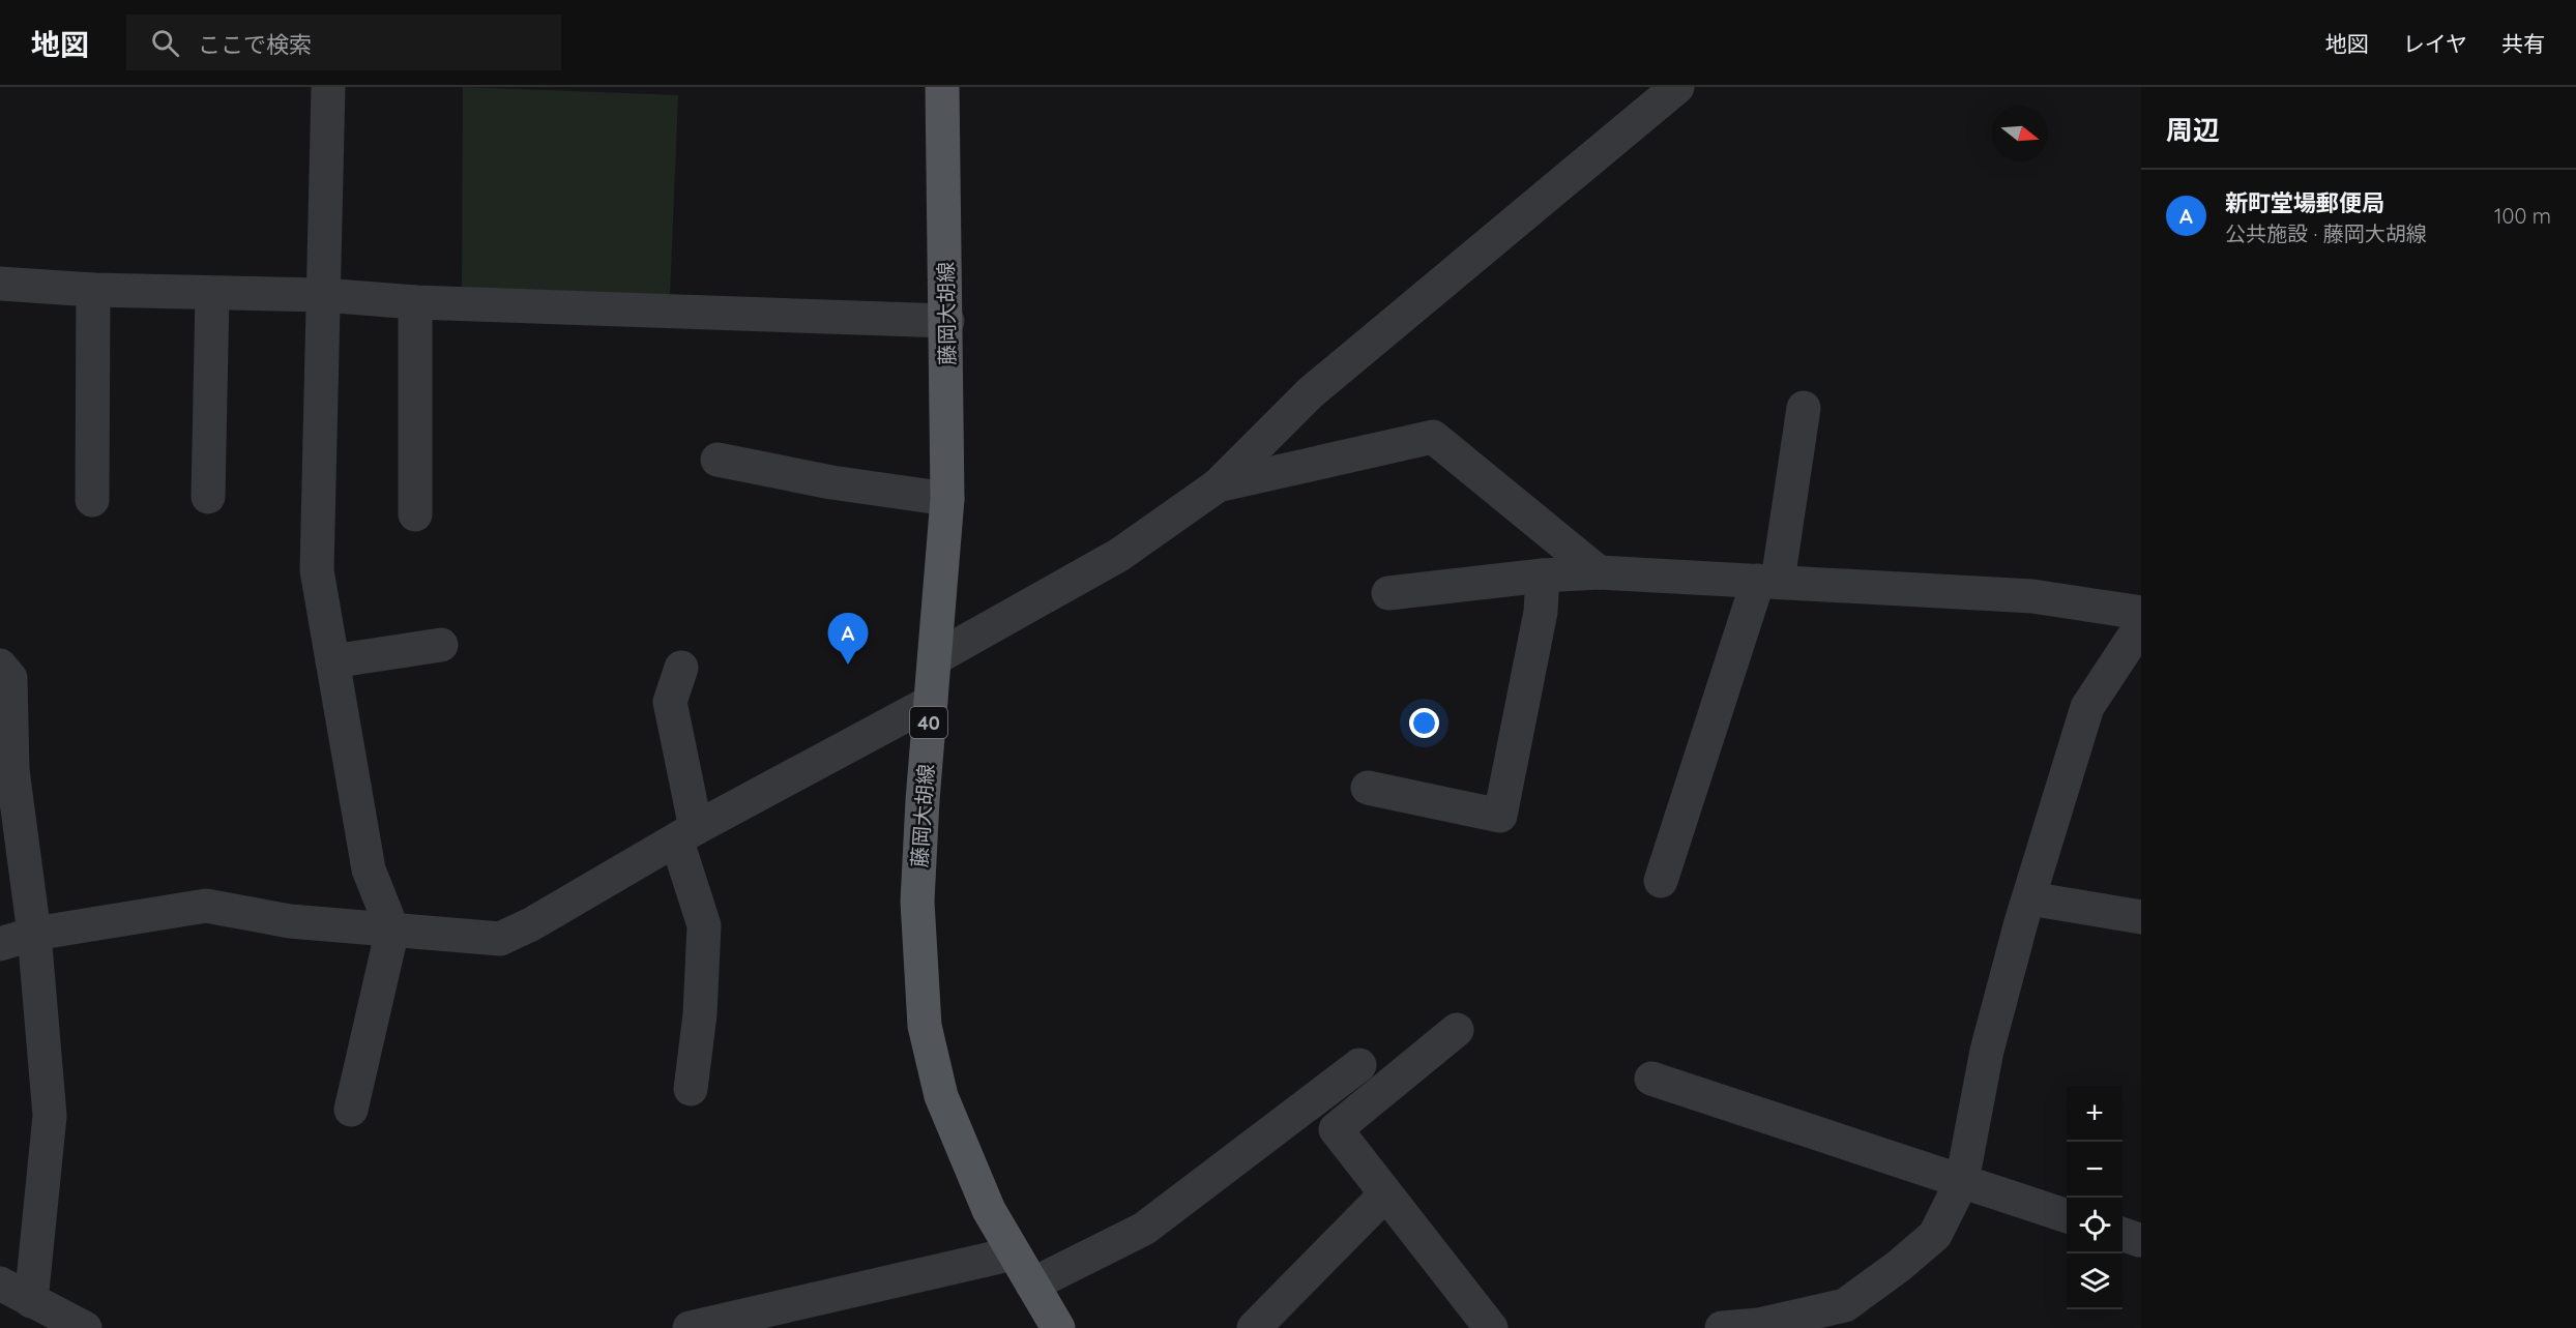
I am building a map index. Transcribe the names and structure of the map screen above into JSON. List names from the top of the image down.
{
  "streets": {
    "main road": ["藤岡大胡線", "40"]
  },
  "north": "right",
  "page": {
    "header": "地図",
    "search": "ここで検索",
    "nav": ["地図", "レイヤ", "共有"],
    "heading": "周辺",
    "list": [
      {
        "mark": "A",
        "name": "新町堂場郵便局",
        "note": "公共施設 · 藤岡大胡線",
        "value": "100 m"
      }
    ],
    "pins": "A",
    "map_buttons": ["+", "−"]
  }
}
